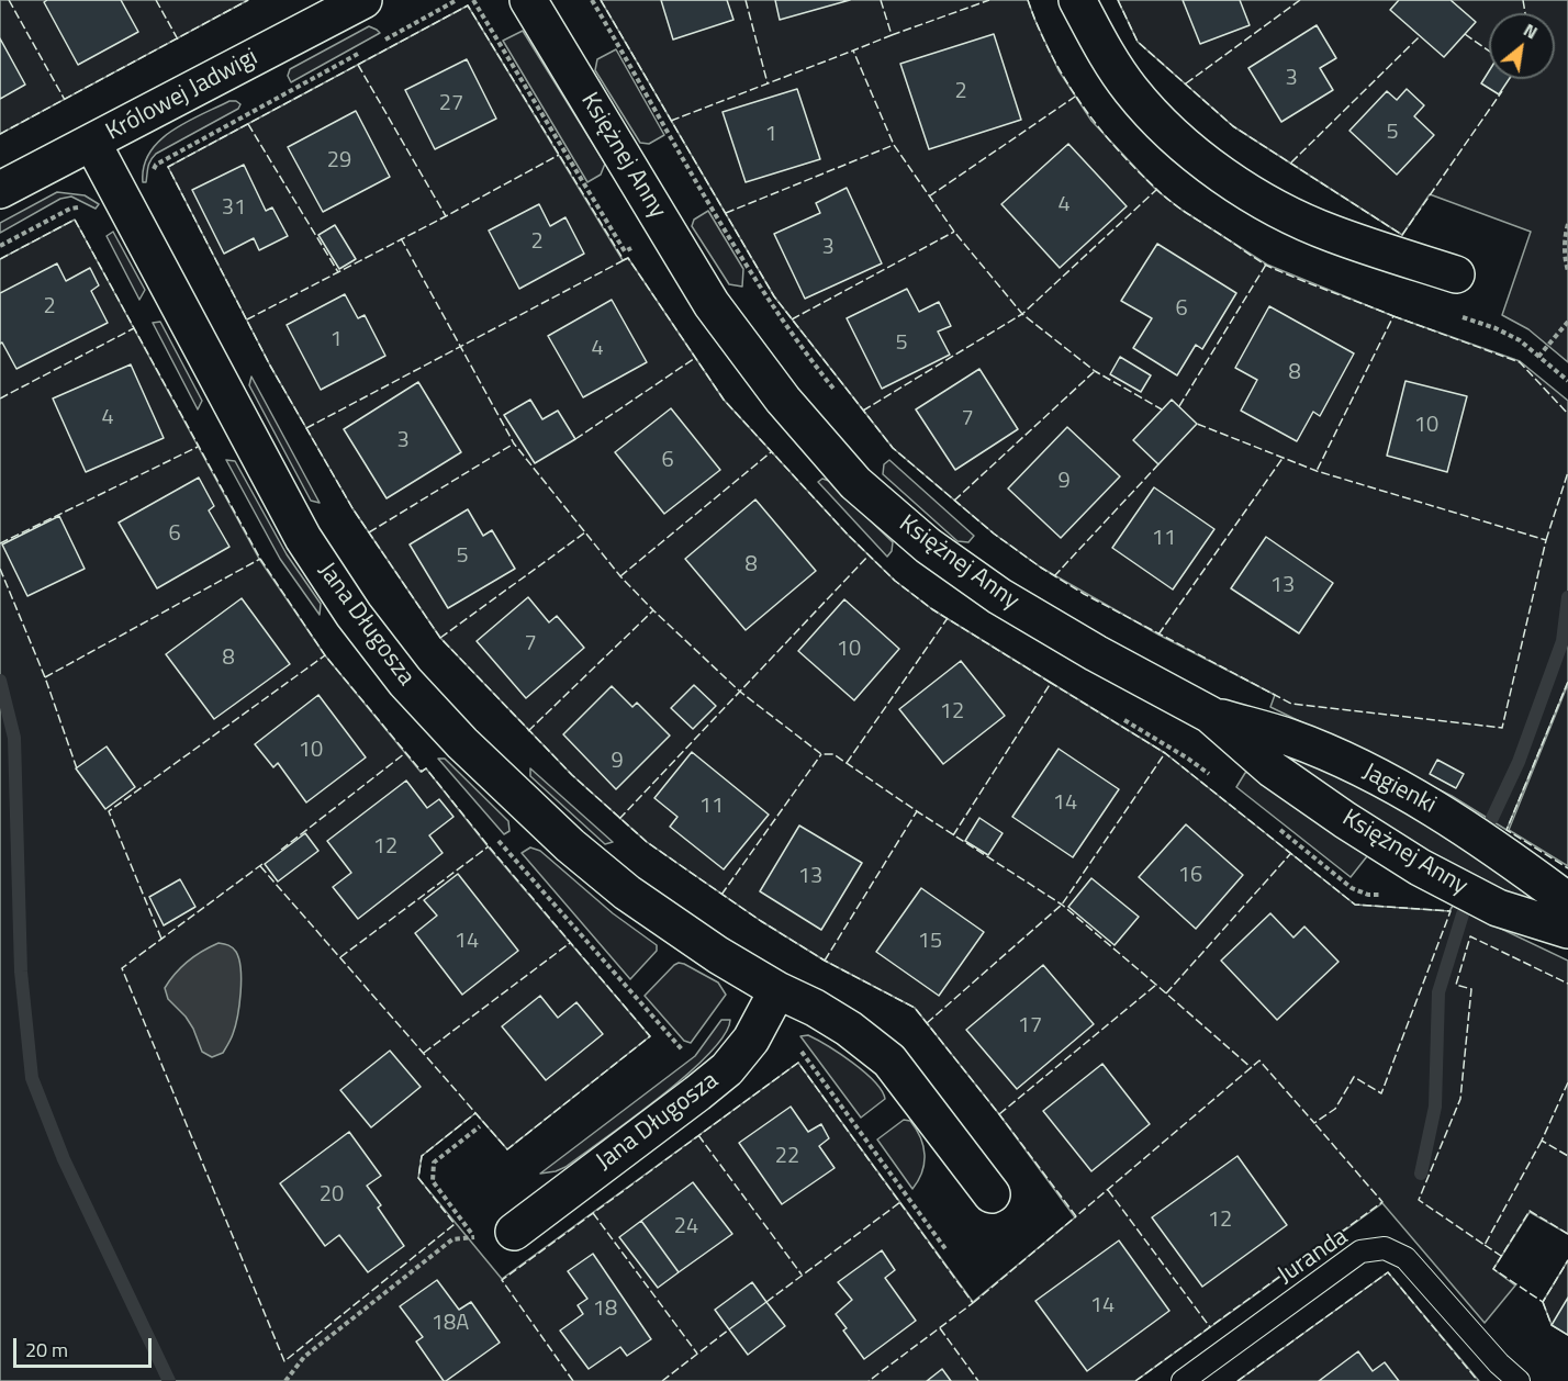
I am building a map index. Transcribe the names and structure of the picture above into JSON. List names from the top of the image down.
{
  "streets": {
    "street": [
      "Królowej Jadwigi",
      "Księżnej Anny",
      "Jana Długosza",
      "Jagienki"
    ],
    "lane": ["Juranda"]
  },
  "crossings": [
    ["Królowej Jadwigi", "Jana Długosza"],
    ["Księżnej Anny", "Jagienki"]
  ],
  "house_numbers": [
    "3",
    "2",
    "27",
    "5",
    "1",
    "29",
    "4",
    "31",
    "2",
    "3",
    "2",
    "6",
    "1",
    "5",
    "4",
    "8",
    "4",
    "7",
    "10",
    "3",
    "6",
    "9",
    "6",
    "11",
    "5",
    "8",
    "13",
    "7",
    "10",
    "8",
    "12",
    "10",
    "9",
    "14",
    "11",
    "12",
    "16",
    "13",
    "14",
    "15",
    "17",
    "22",
    "20",
    "12",
    "24",
    "14",
    "18",
    "18A"
  ],
  "scale_bar": "20 m",
  "north": "top right"
}
